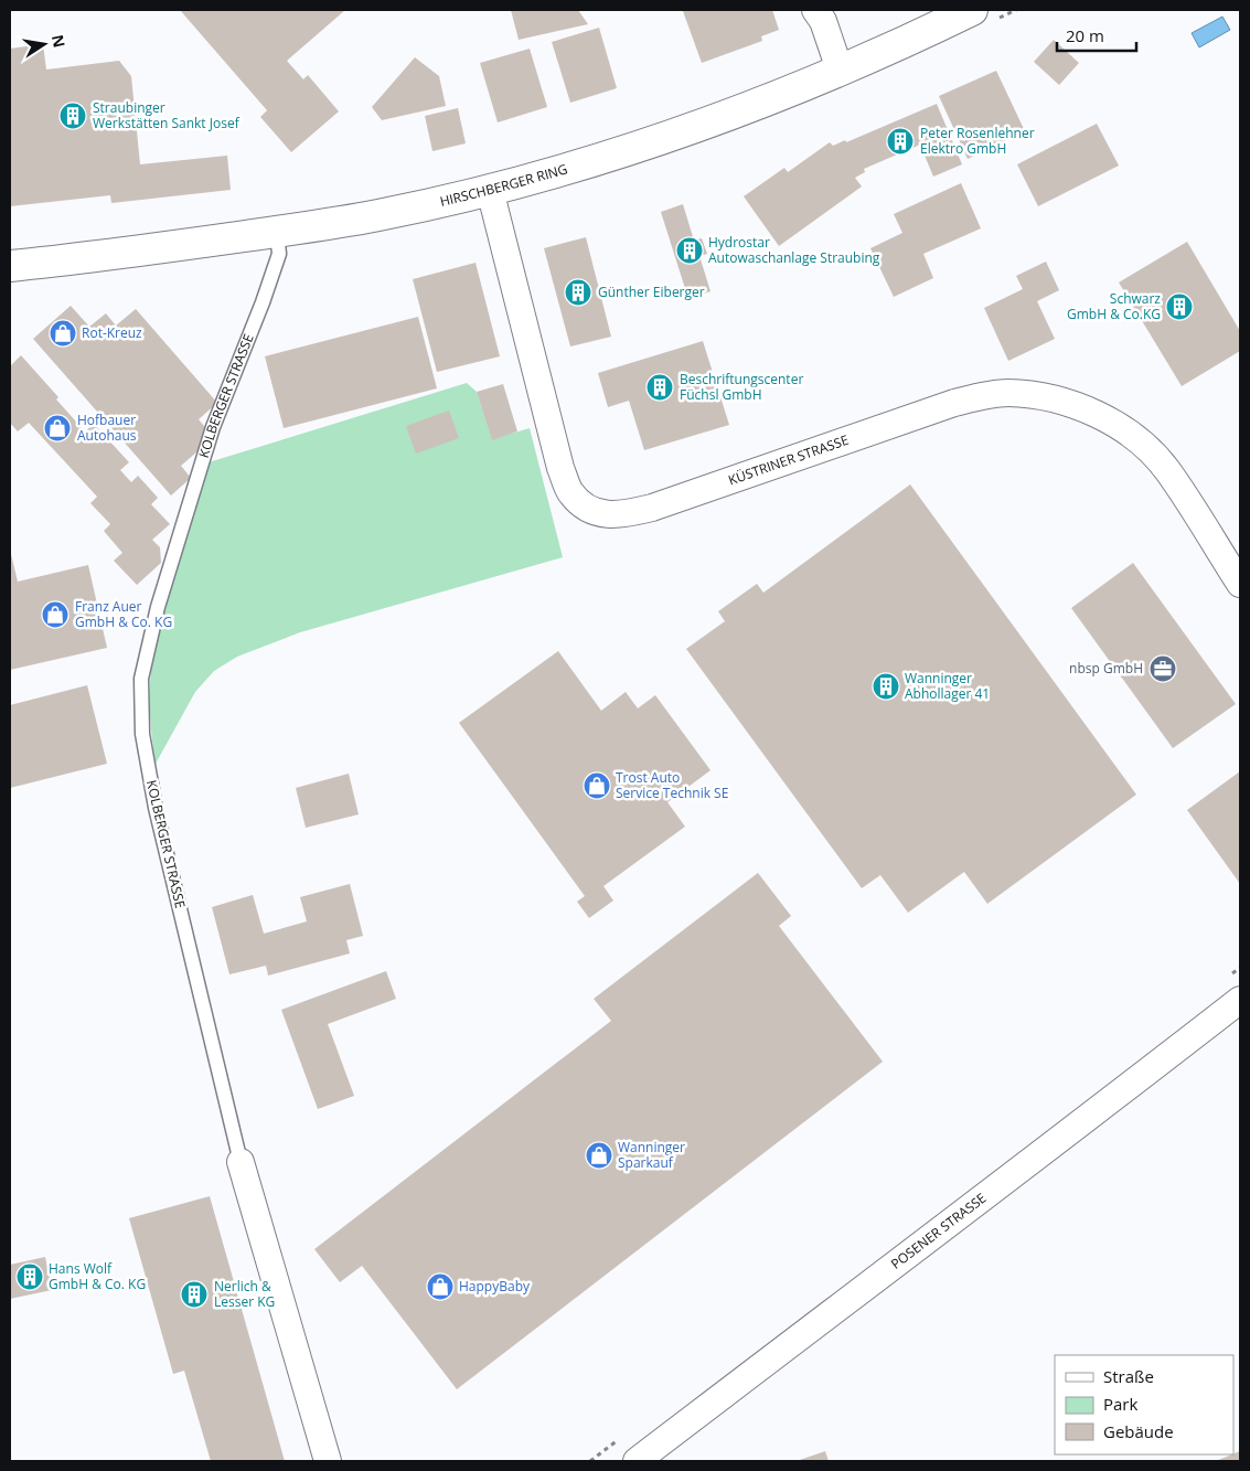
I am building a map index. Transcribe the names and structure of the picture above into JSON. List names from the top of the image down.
{
  "streets": {
    "street": [
      "HIRSCHBERGER RING",
      "KOLBERGER STRASSE",
      "KÜSTRINER STRASSE",
      "POSENER STRASSE"
    ]
  },
  "crossings": [
    ["HIRSCHBERGER RING", "KOLBERGER STRASSE"],
    ["HIRSCHBERGER RING", "KÜSTRINER STRASSE"]
  ],
  "places": {
    "building": [
      "Straubinger Werkstätten Sankt Josef",
      "Peter Rosenlehner Elektro GmbH",
      "Hydrostar Autowaschanlage Straubing",
      "Günther Eiberger",
      "Schwarz GmbH & Co.KG",
      "Beschriftungscenter Füchsl GmbH",
      "Wanninger Abhollager 41",
      "Hans Wolf GmbH & Co. KG",
      "Nerlich & Lesser KG"
    ],
    "shop": [
      "Rot-Kreuz",
      "Hofbauer Autohaus",
      "Franz Auer GmbH & Co. KG",
      "Trost Auto Service Technik SE",
      "Wanninger Sparkauf",
      "HappyBaby"
    ],
    "office": ["nbsp GmbH"]
  },
  "legend": ["Straße", "Park", "Gebäude"],
  "scale_bar": "20 m",
  "north": "right"
}
